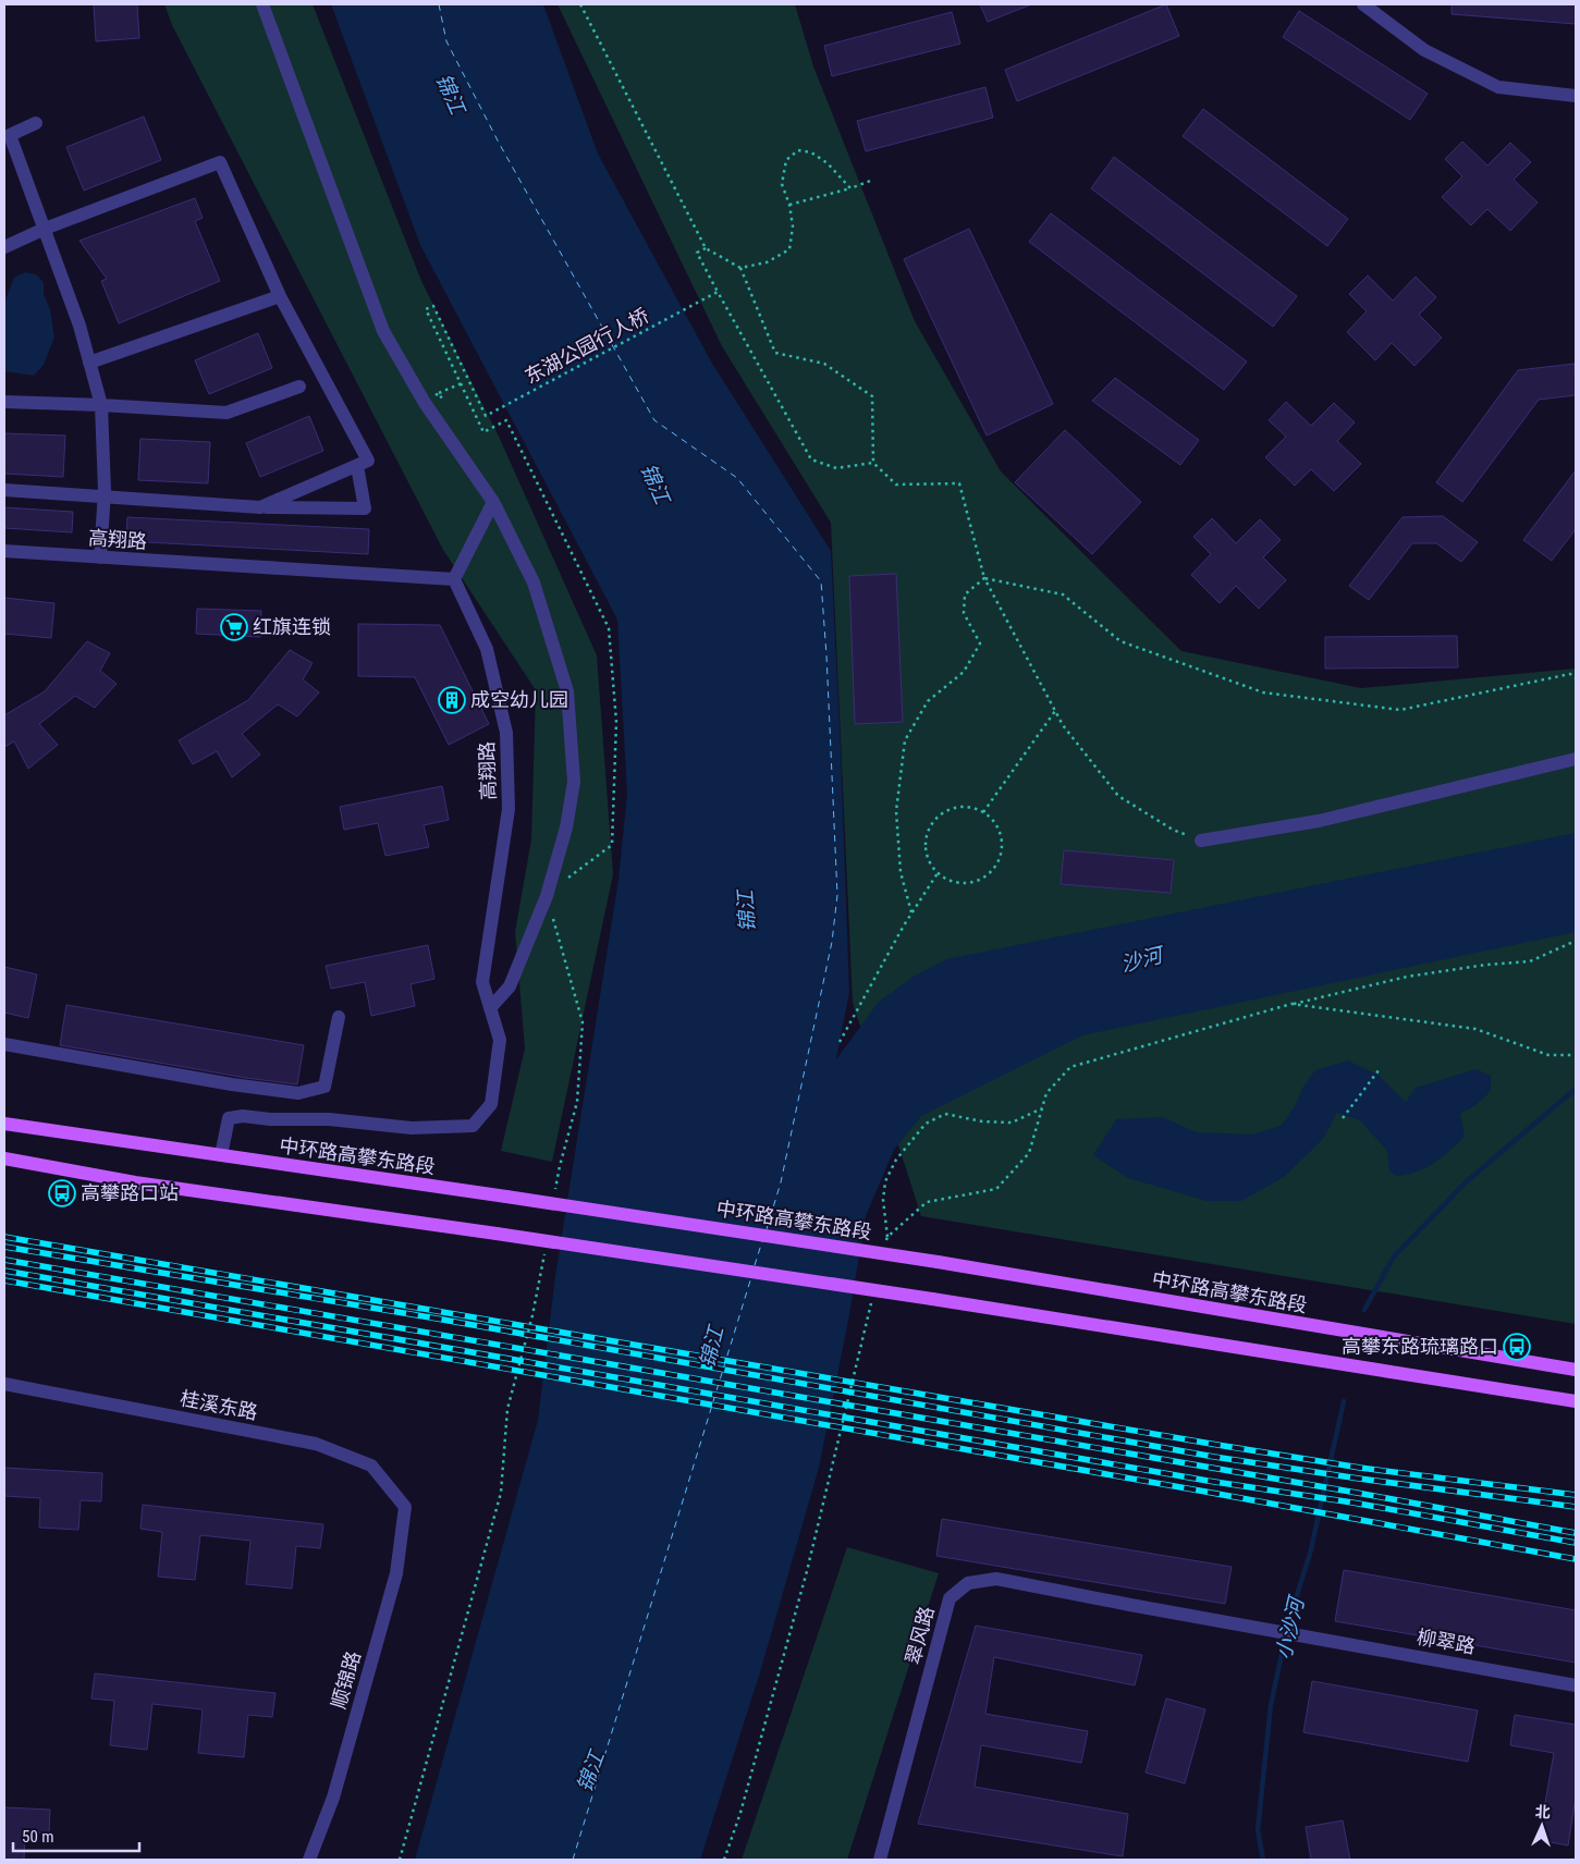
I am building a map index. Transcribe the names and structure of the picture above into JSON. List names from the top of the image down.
{
  "streets": {
    "main road": ["中环路高攀东路段"],
    "street": [
      "高翔路",
      "桂溪东路",
      "翠风路",
      "柳翠路",
      "顺锦路"
    ],
    "path": ["东湖公园行人桥"]
  },
  "crossings": [
    ["高翔路", "中环路高攀东路段"],
    ["桂溪东路", "顺锦路"],
    ["翠风路", "柳翠路"]
  ],
  "water": ["锦江", "沙河", "小沙河"],
  "places": {
    "supermarket": ["红旗连锁"],
    "building": ["成空幼儿园"],
    "bus stop": ["高攀路口站", "高攀东路琉璃路口"]
  },
  "scale_bar": "50 m",
  "north": "top"
}
